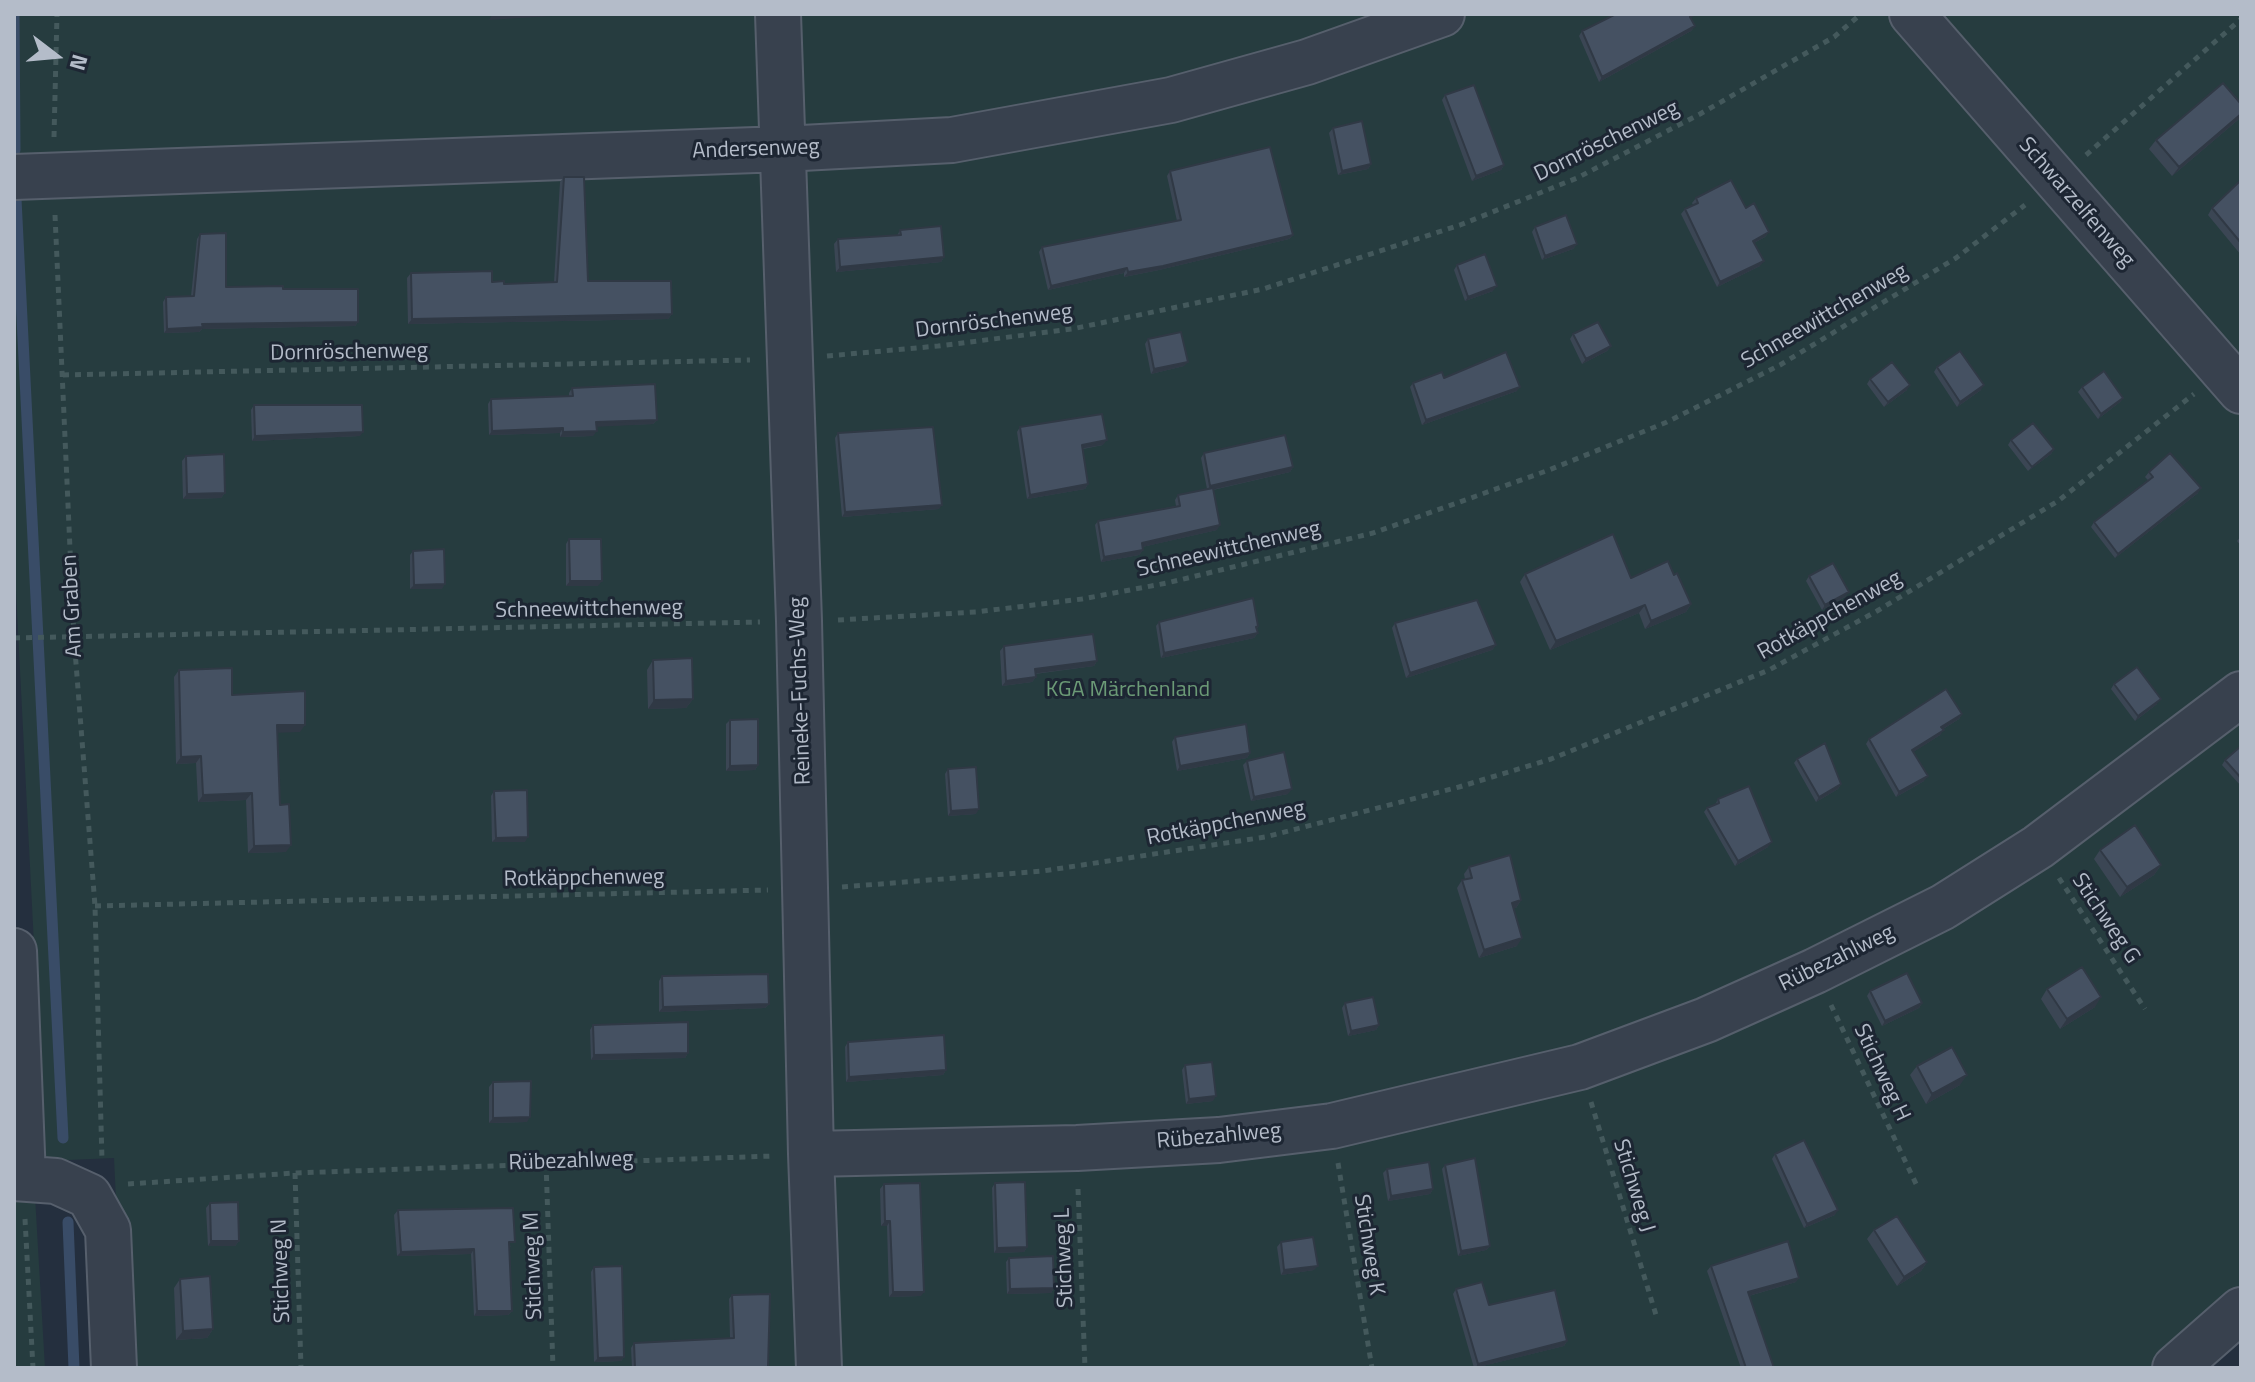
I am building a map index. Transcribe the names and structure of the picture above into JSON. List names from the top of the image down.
{
  "streets": {
    "street": [
      "Andersenweg",
      "Schwarzelfenweg",
      "Reineke-Fuchs-Weg",
      "Rübezahlweg"
    ],
    "path": [
      "Dornröschenweg",
      "Schneewittchenweg",
      "Am Graben",
      "Rotkäppchenweg",
      "Stichweg G",
      "Stichweg H",
      "Stichweg J",
      "Stichweg K",
      "Stichweg L",
      "Stichweg M",
      "Stichweg N"
    ]
  },
  "crossings": [
    ["Dornröschenweg", "Am Graben"],
    ["Dornröschenweg", "Reineke-Fuchs-Weg"],
    ["Andersenweg", "Am Graben"],
    ["Andersenweg", "Reineke-Fuchs-Weg"],
    ["Schwarzelfenweg", "Schneewittchenweg"],
    ["Schwarzelfenweg", "Rotkäppchenweg"],
    ["Schneewittchenweg", "Am Graben"],
    ["Schneewittchenweg", "Reineke-Fuchs-Weg"],
    ["Am Graben", "Rotkäppchenweg"],
    ["Am Graben", "Rübezahlweg"],
    ["Rotkäppchenweg", "Reineke-Fuchs-Weg"],
    ["Reineke-Fuchs-Weg", "Rübezahlweg"],
    ["Stichweg G", "Rübezahlweg"],
    ["Rübezahlweg", "Stichweg H"],
    ["Rübezahlweg", "Stichweg J"],
    ["Rübezahlweg", "Stichweg K"],
    ["Rübezahlweg", "Stichweg L"],
    ["Rübezahlweg", "Stichweg M"],
    ["Rübezahlweg", "Stichweg N"]
  ],
  "parks": ["KGA Märchenland"],
  "north": "right"
}
